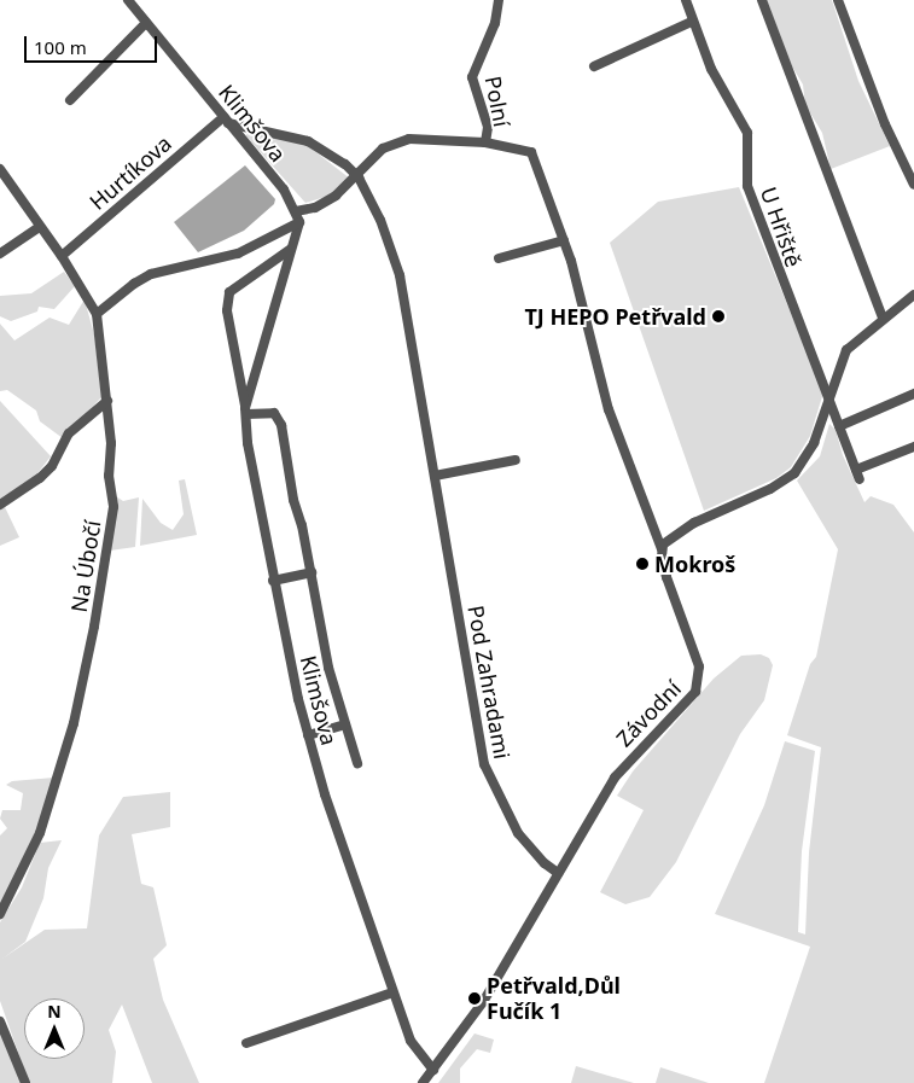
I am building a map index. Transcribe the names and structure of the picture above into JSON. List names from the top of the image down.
{
  "streets": {
    "street": [
      "Polní",
      "Klimšova",
      "Hurtíkova",
      "U Hřiště",
      "Na Úbočí",
      "Pod Zahradami",
      "Závodní"
    ]
  },
  "crossings": [
    ["Polní", "Závodní"],
    ["Klimšova", "Hurtíkova"],
    ["Klimšova", "Závodní"],
    ["Hurtíkova", "Na Úbočí"],
    ["Pod Zahradami", "Závodní"]
  ],
  "places": ["TJ HEPO Petřvald", "Mokroš", "Petřvald,Důl Fučík 1"],
  "scale_bar": "100 m",
  "north": "top"
}
